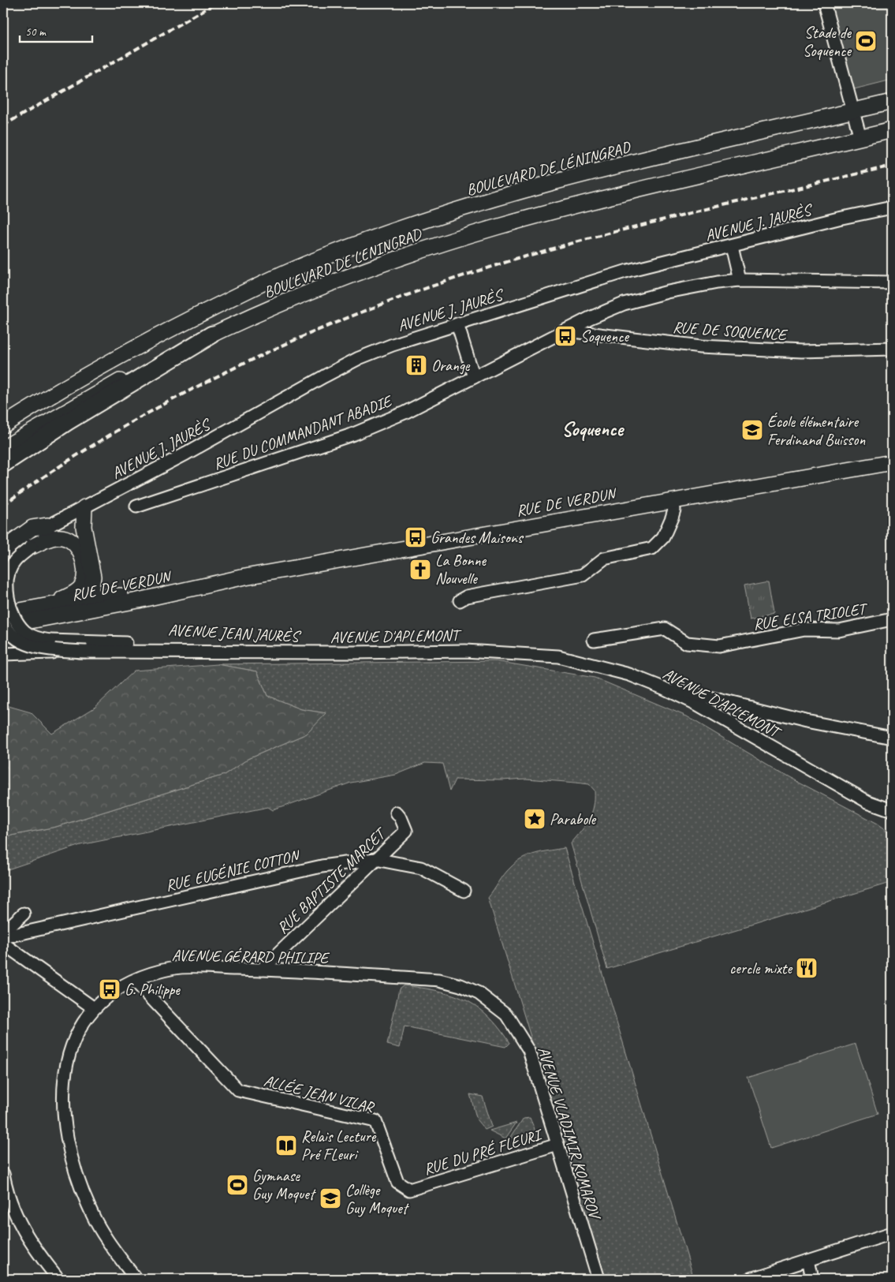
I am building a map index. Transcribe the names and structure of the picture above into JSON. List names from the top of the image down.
{
  "streets": {
    "main road": ["BOULEVARD DE LÉNINGRAD", "BOULEVARD DE LENINGRAD", "RUE DE VERDUN"],
    "street": [
      "AVENUE J. JAURÈS",
      "RUE DE SOQUENCE",
      "RUE DU COMMANDANT ABADIE",
      "RUE ELSA TRIOLET",
      "AVENUE JEAN JAURÈS",
      "AVENUE D'APLEMONT",
      "RUE EUGÉNIE COTTON",
      "RUE BAPTISTE MARCET",
      "AVENUE GÉRARD PHILIPE",
      "ALLÉE JEAN VILAR",
      "AVENUE VLADIMIR KOMAROV",
      "RUE DU PRÉ FLEURI"
    ]
  },
  "crossings": [
    ["RUE DE SOQUENCE", "RUE DU COMMANDANT ABADIE"],
    ["AVENUE JEAN JAURÈS", "AVENUE D'APLEMONT"],
    ["RUE EUGÉNIE COTTON", "RUE BAPTISTE MARCET"],
    ["RUE BAPTISTE MARCET", "AVENUE GÉRARD PHILIPE"],
    ["AVENUE GÉRARD PHILIPE", "ALLÉE JEAN VILAR"],
    ["AVENUE GÉRARD PHILIPE", "AVENUE VLADIMIR KOMAROV"],
    ["ALLÉE JEAN VILAR", "RUE DU PRÉ FLEURI"],
    ["AVENUE VLADIMIR KOMAROV", "RUE DU PRÉ FLEURI"]
  ],
  "districts": ["Soquence"],
  "places": {
    "sports": ["Stade de Soquence", "Gymnase Guy Moquet"],
    "bus stop": ["Soquence", "Grandes Maisons", "G. Philippe"],
    "building": ["Orange"],
    "school or university": ["École élémentaire Ferdinand Buisson", "Collège Guy Moquet"],
    "church": ["La Bonne Nouvelle"],
    "place": ["Parabole"],
    "restaurant": ["cercle mixte"],
    "library": ["Relais Lecture Pré FLeuri"]
  },
  "scale_bar": "50 m"
}
